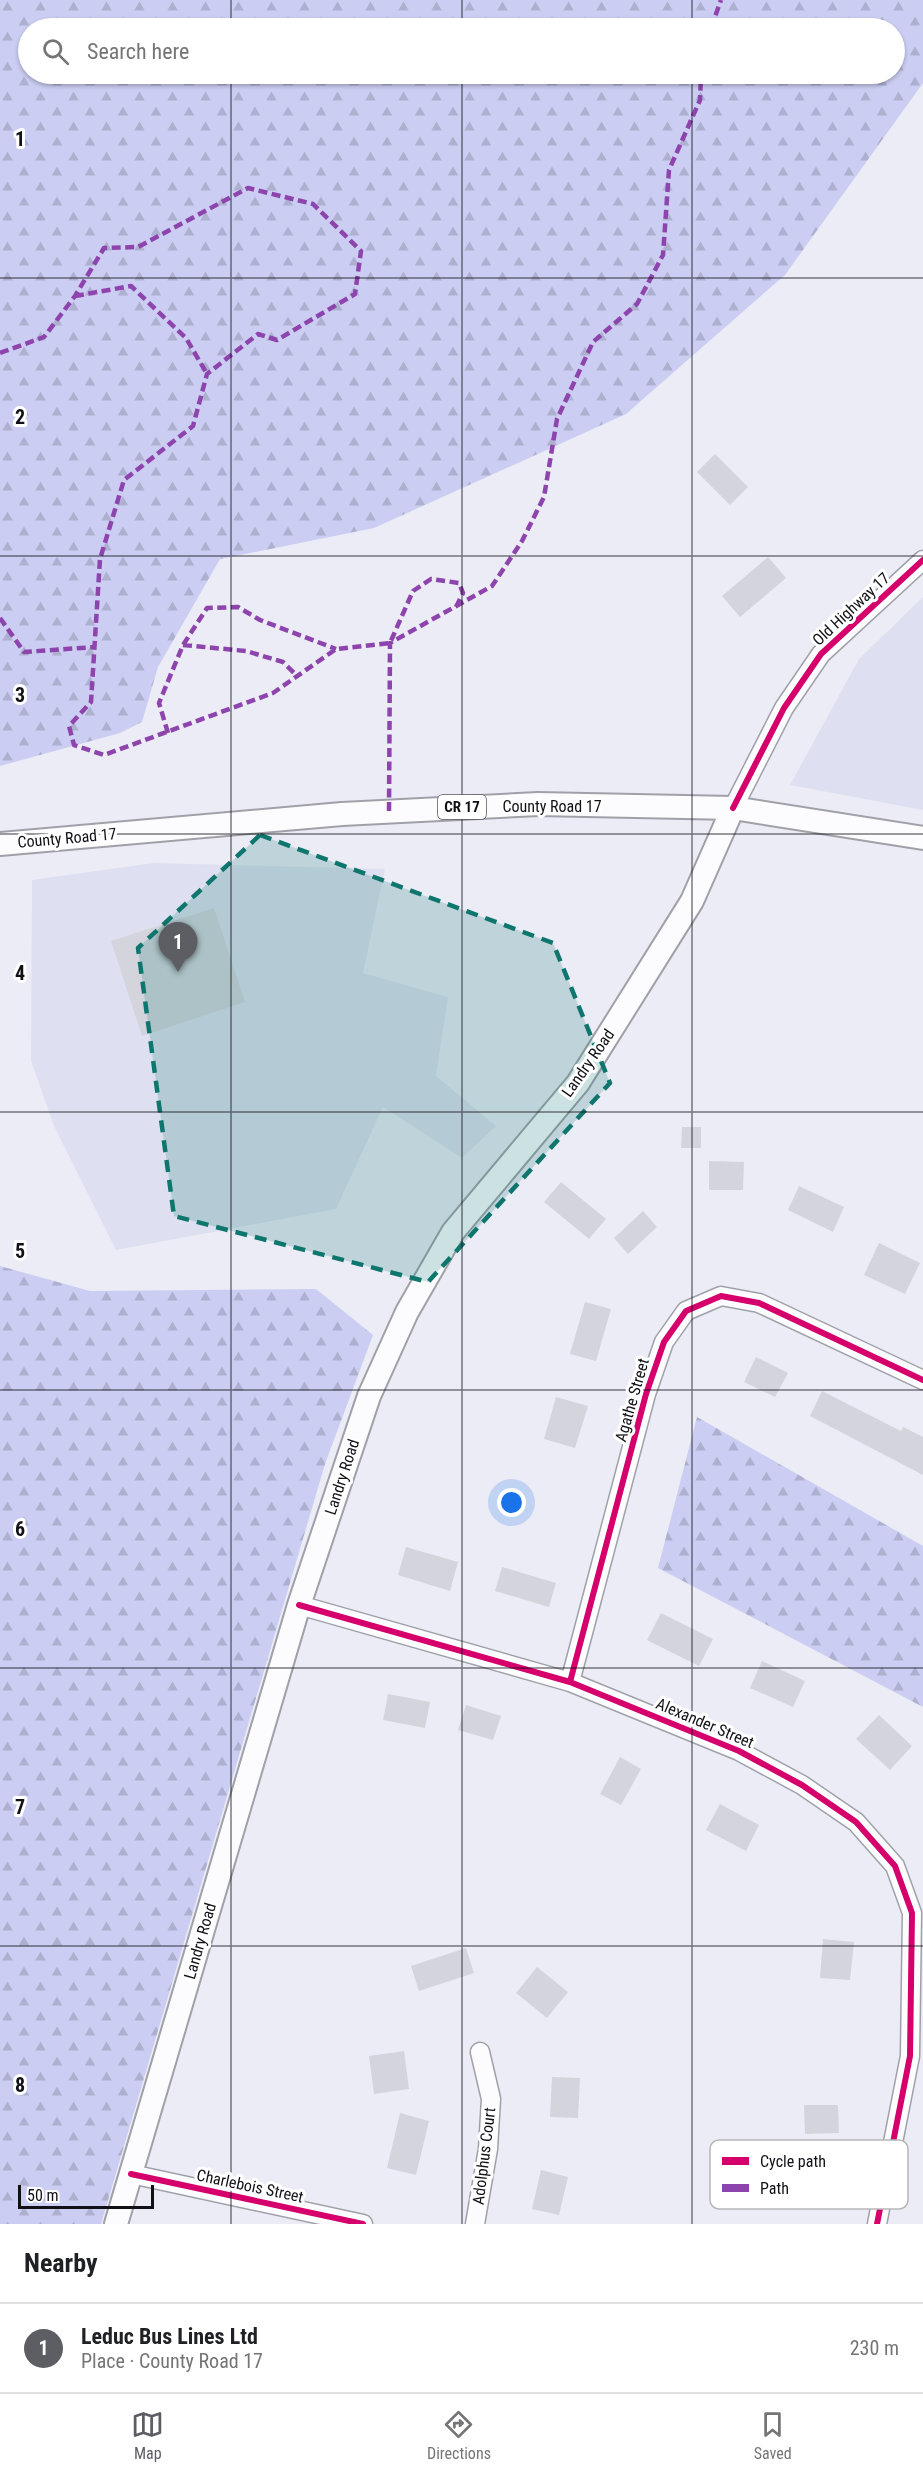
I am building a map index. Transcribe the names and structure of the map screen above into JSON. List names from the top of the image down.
{
  "streets": {
    "main road": ["County Road 17", "CR 17", "Landry Road"],
    "street": [
      "Old Highway 17",
      "Agathe Street",
      "Alexander Street",
      "Adolphus Court",
      "Charlebois Street"
    ]
  },
  "crossings": [
    ["Old Highway 17", "County Road 17"],
    ["Old Highway 17", "Landry Road"],
    ["County Road 17", "Landry Road"],
    ["Landry Road", "Alexander Street"],
    ["Landry Road", "Charlebois Street"],
    ["Agathe Street", "Alexander Street"]
  ],
  "legend": ["Cycle path", "Path"],
  "scale_bar": "50 m",
  "page": {
    "search": "Search here",
    "pins": "1",
    "scale": "50 m",
    "heading": "Nearby",
    "list": [
      {
        "mark": "1",
        "name": "Leduc Bus Lines Ltd",
        "note": "Place · County Road 17",
        "value": "230 m"
      }
    ],
    "nav": ["Map", "Directions", "Saved"]
  },
  "grid": {
    "rows": [
      "1",
      "2",
      "3",
      "4",
      "5",
      "6",
      "7",
      "8"
    ]
  }
}
